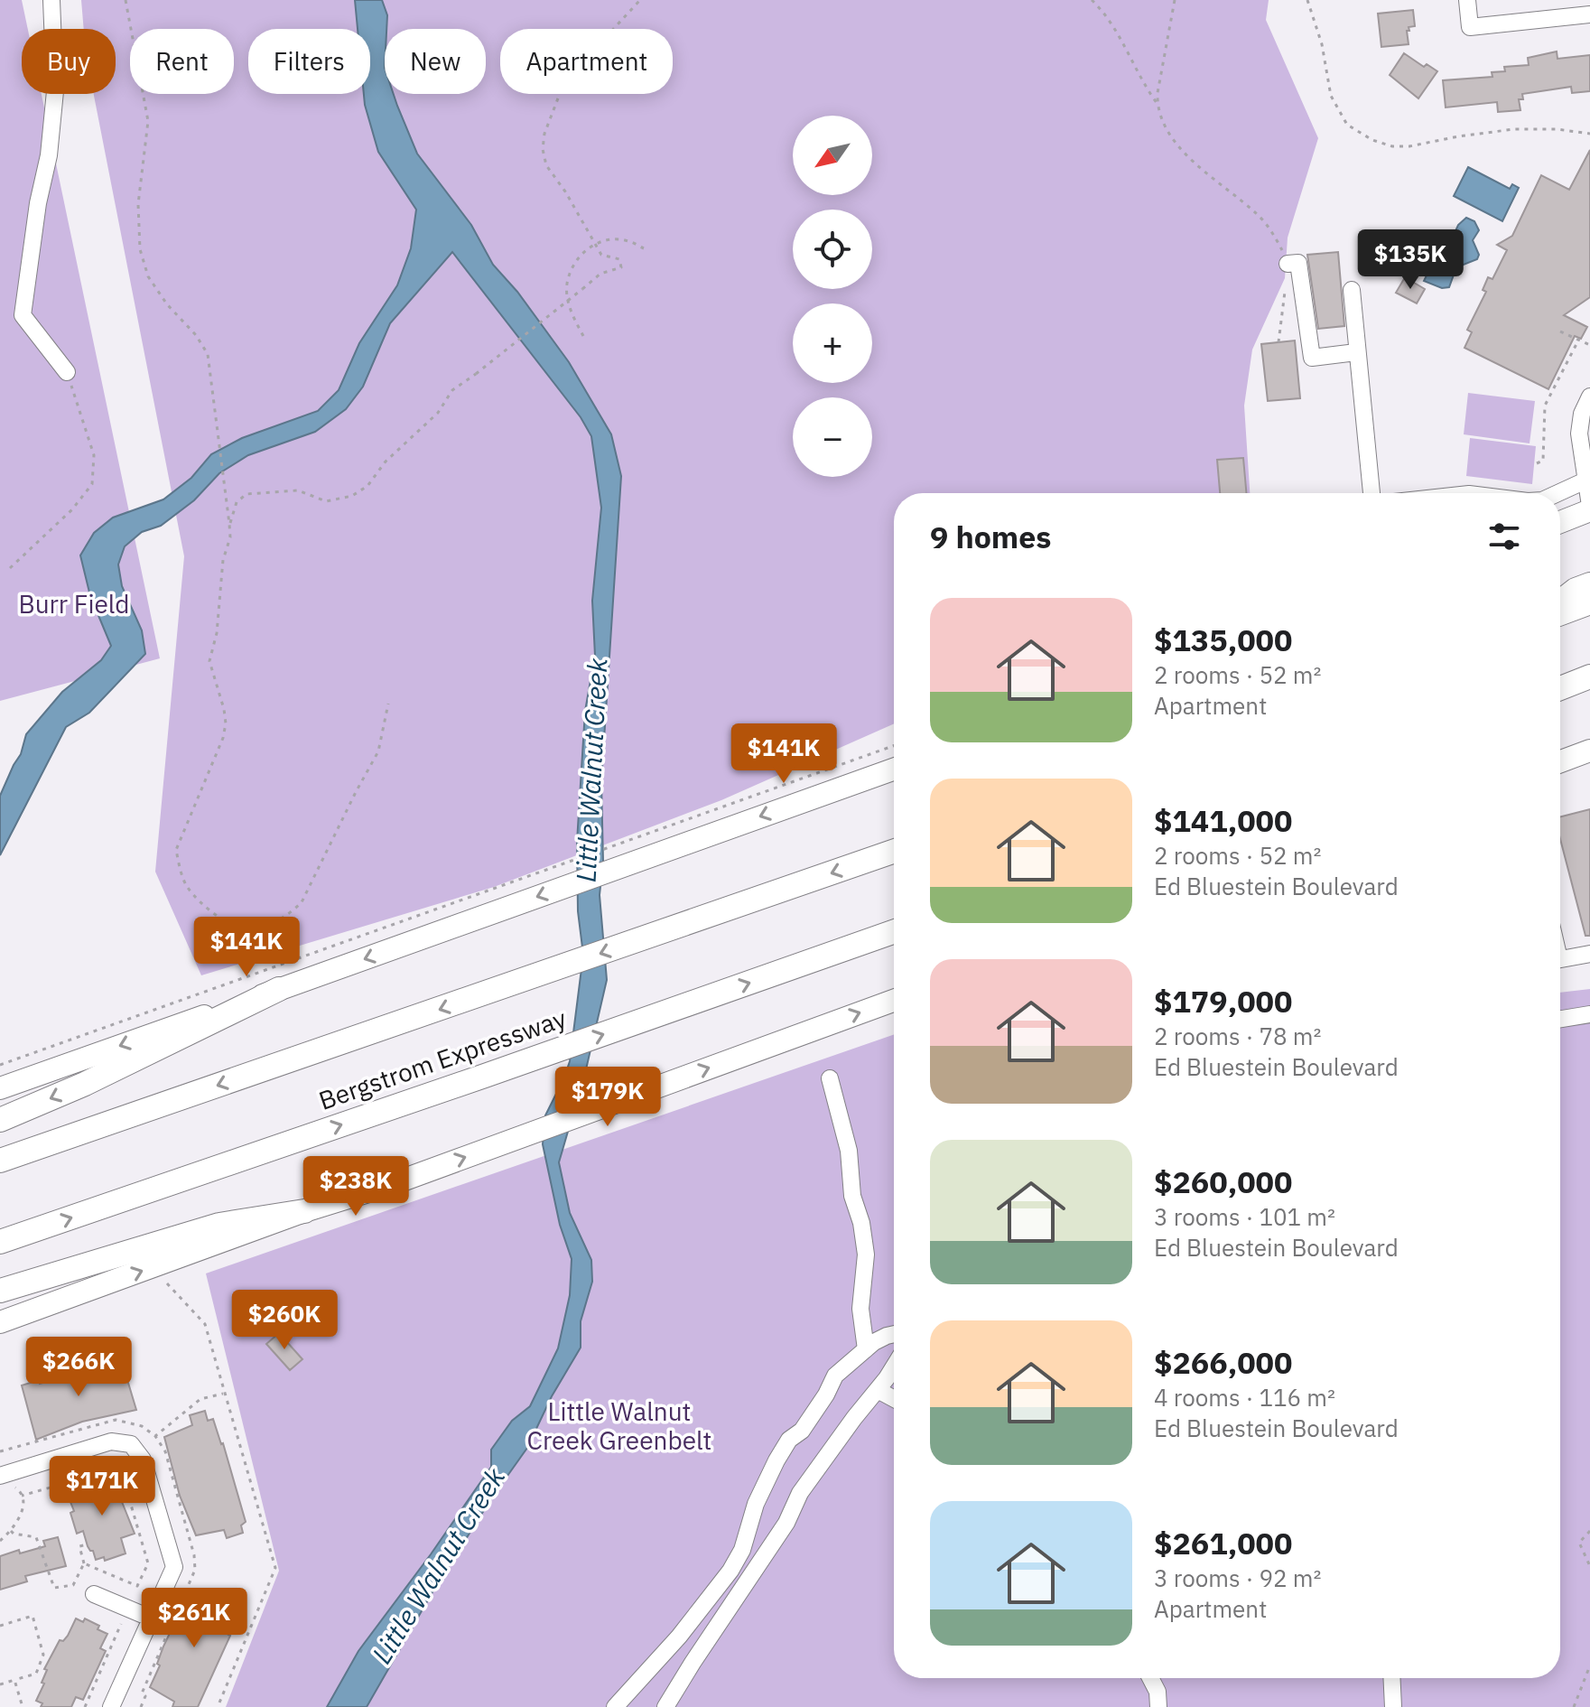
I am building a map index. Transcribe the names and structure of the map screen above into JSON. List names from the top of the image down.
{
  "streets": {
    "highway": ["Bergstrom Expressway"]
  },
  "water": ["Little Walnut Creek"],
  "parks": ["Burr Field", "Little Walnut Creek Greenbelt"],
  "north": "bottom left",
  "page": {
    "chip": [
      "Buy",
      "Rent",
      "Filters",
      "New",
      "Apartment"
    ],
    "map_buttons": ["+", "−"],
    "price": [
      "$135K",
      "$141K",
      "$141K",
      "$179K",
      "$238K",
      "$260K",
      "$266K",
      "$171K",
      "$261K"
    ],
    "heading": "9 homes",
    "list": [
      {
        "name": "$135,000",
        "note": "2 rooms · 52 m² · Apartment"
      },
      {
        "name": "$141,000",
        "note": "2 rooms · 52 m² · Ed Bluestein Boulevard"
      },
      {
        "name": "$179,000",
        "note": "2 rooms · 78 m² · Ed Bluestein Boulevard"
      },
      {
        "name": "$260,000",
        "note": "3 rooms · 101 m² · Ed Bluestein Boulevard"
      },
      {
        "name": "$266,000",
        "note": "4 rooms · 116 m² · Ed Bluestein Boulevard"
      },
      {
        "name": "$261,000",
        "note": "3 rooms · 92 m² · Apartment"
      }
    ]
  }
}
